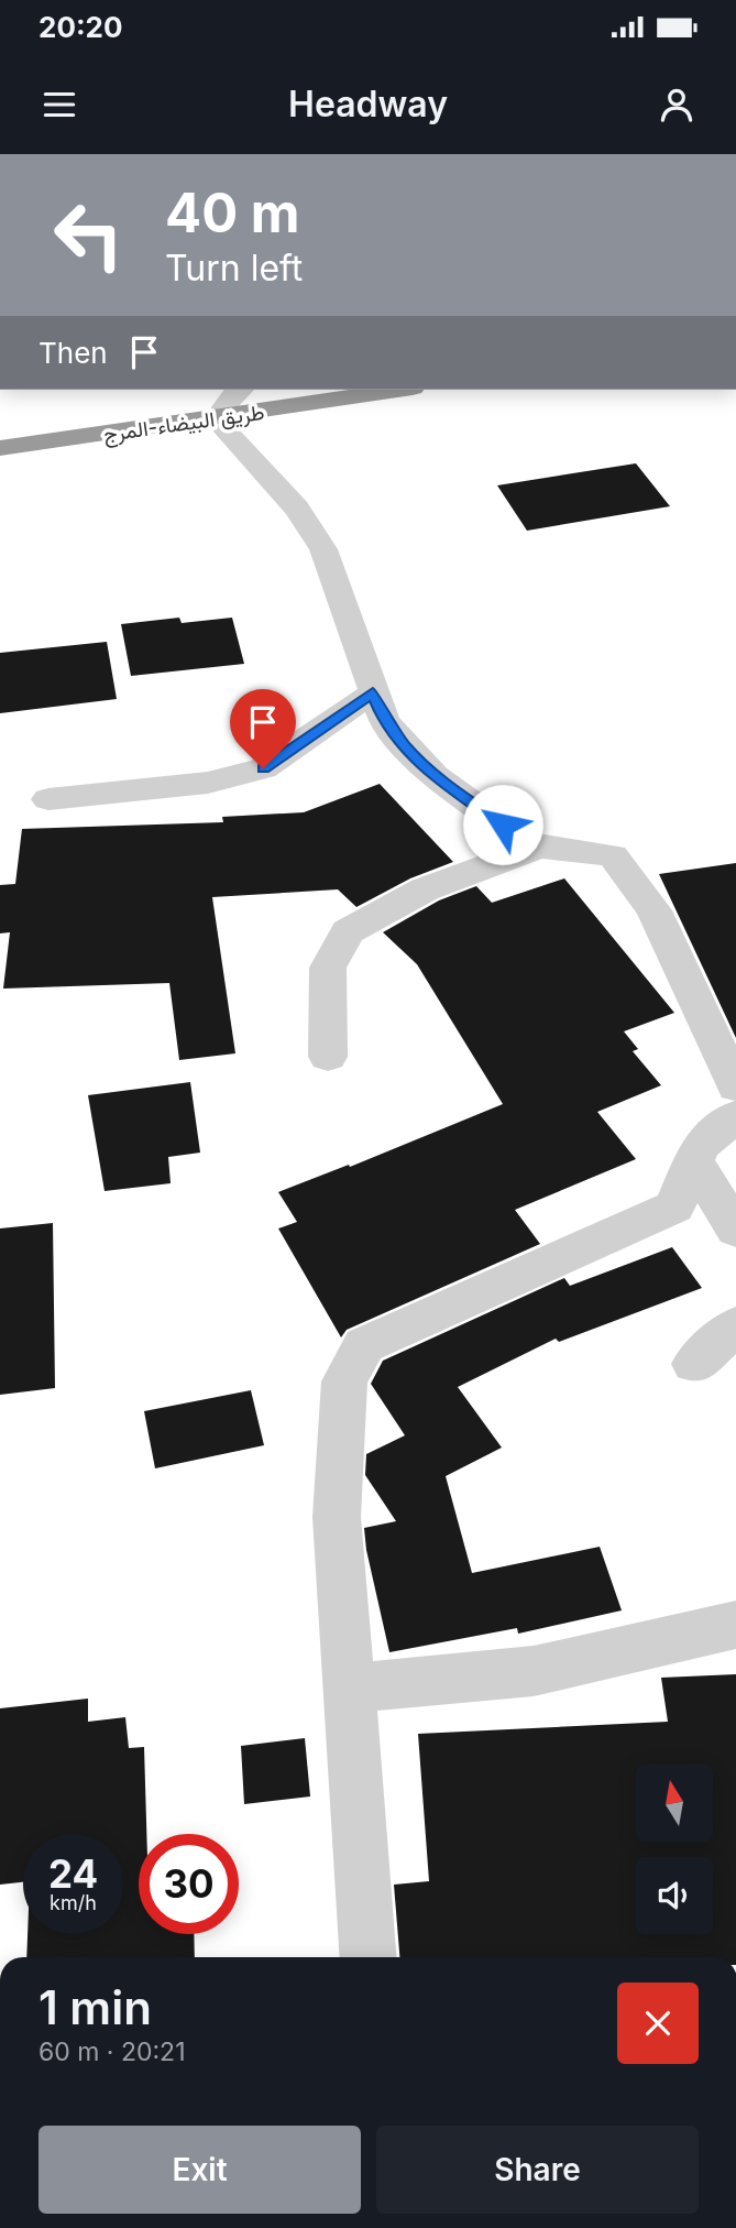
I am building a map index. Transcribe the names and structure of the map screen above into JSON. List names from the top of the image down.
{
  "streets": {
    "highway": ["طريق البيضاء-المرج"]
  },
  "north": "top",
  "page": {
    "status": "20:20",
    "header": "Headway",
    "turn": ["40 m", "Turn left"],
    "then": "Then",
    "speed": "24 km/h",
    "limit": "30",
    "heading": ["1 min", "60 m · 20:21"],
    "buttons": ["Exit", "Share"]
  }
}
